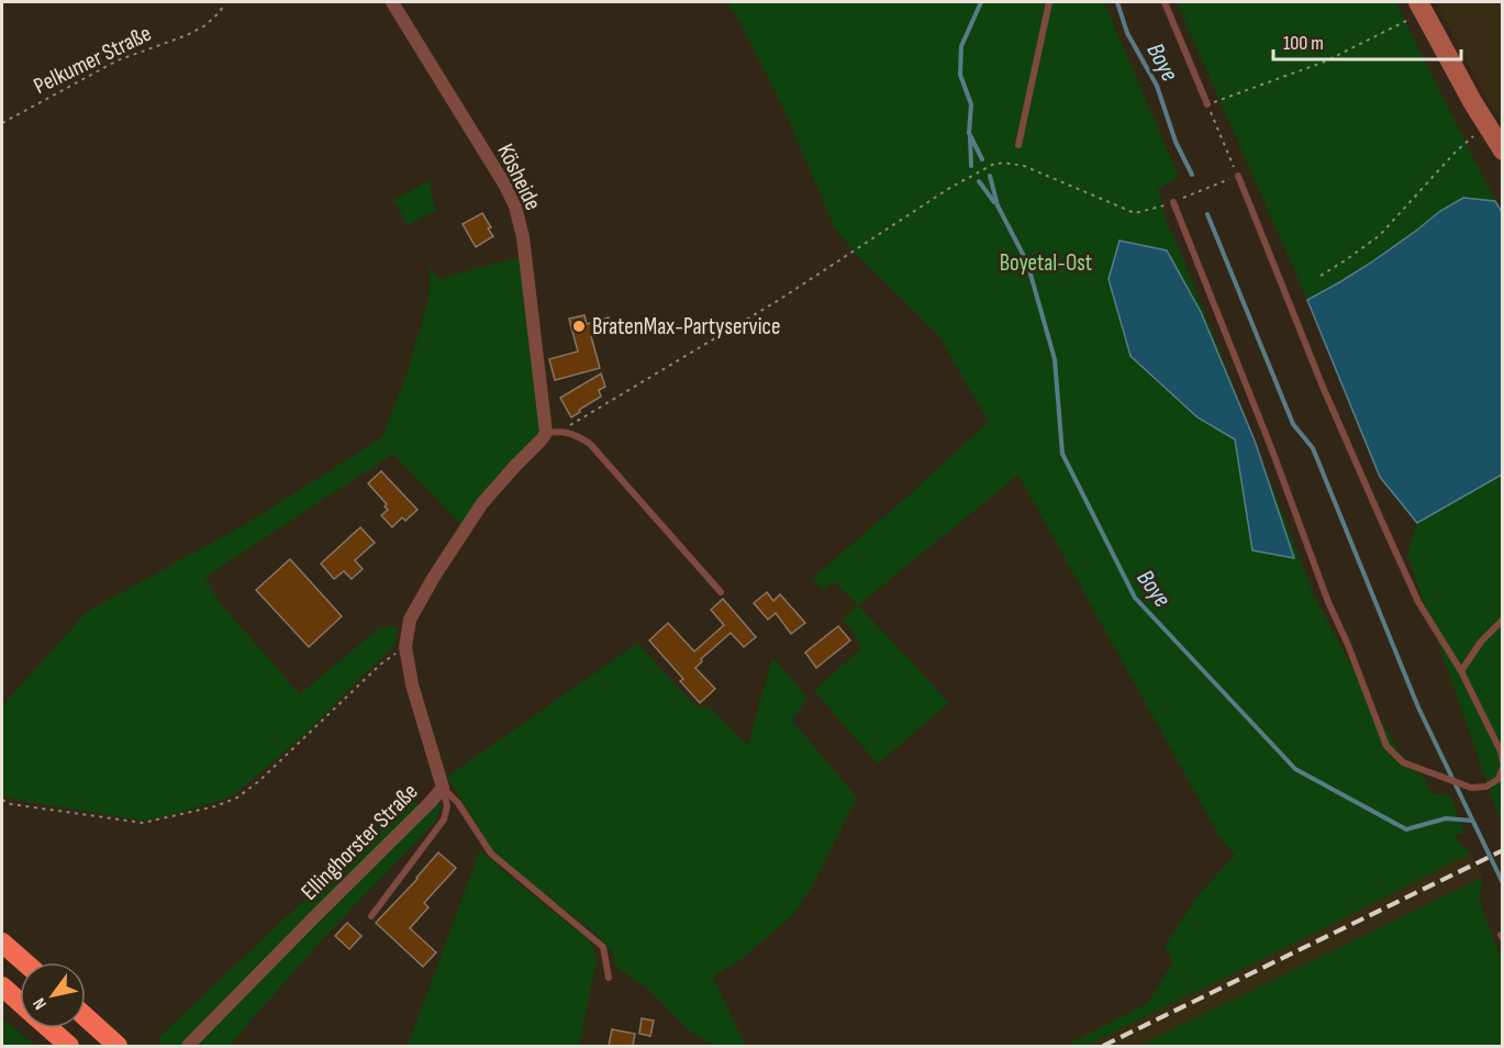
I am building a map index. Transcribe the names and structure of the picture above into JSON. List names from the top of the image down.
{
  "streets": {
    "street": ["Kösheide", "Ellinghorster Straße"],
    "path": ["Pelkumer Straße"]
  },
  "crossings": [
    ["Kösheide", "Ellinghorster Straße"]
  ],
  "water": ["Boye"],
  "parks": ["Boyetal-Ost"],
  "places": ["BratenMax-Partyservice"],
  "scale_bar": "100 m",
  "north": "bottom left"
}
